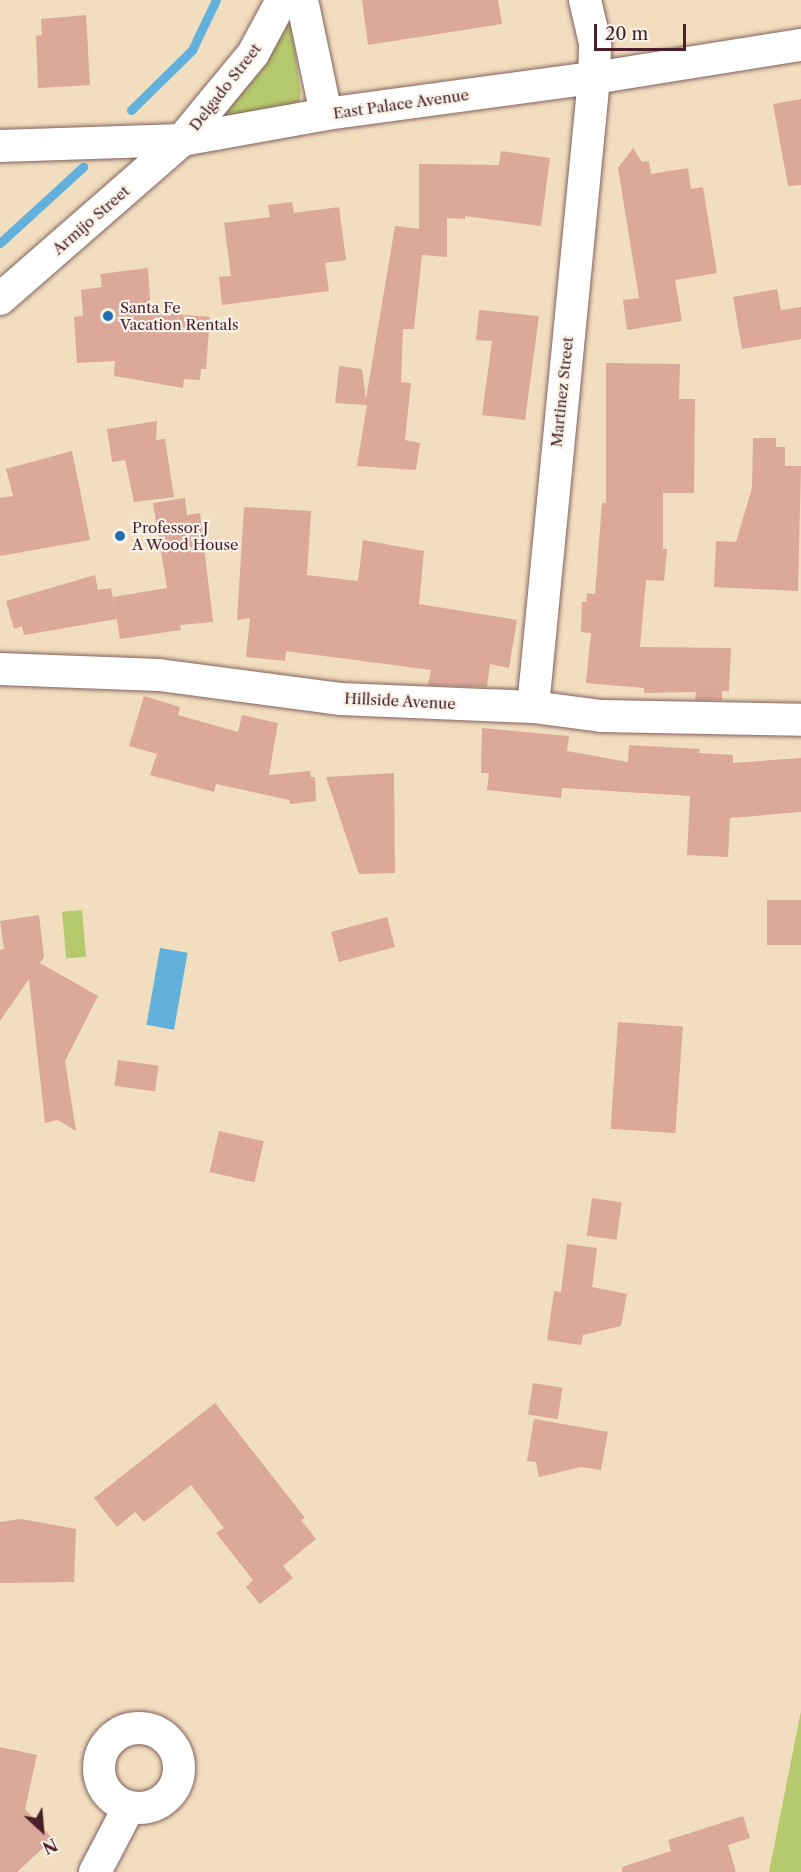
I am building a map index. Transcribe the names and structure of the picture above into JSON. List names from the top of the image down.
{
  "streets": {
    "street": [
      "Delgado Street",
      "East Palace Avenue",
      "Armijo Street",
      "Martinez Street",
      "Hillside Avenue"
    ]
  },
  "crossings": [
    ["Delgado Street", "East Palace Avenue"],
    ["Delgado Street", "Armijo Street"],
    ["East Palace Avenue", "Armijo Street"],
    ["East Palace Avenue", "Martinez Street"],
    ["Martinez Street", "Hillside Avenue"]
  ],
  "places": ["Santa Fe Vacation Rentals", "Professor J A Wood House"],
  "scale_bar": "20 m",
  "north": "bottom right"
}
